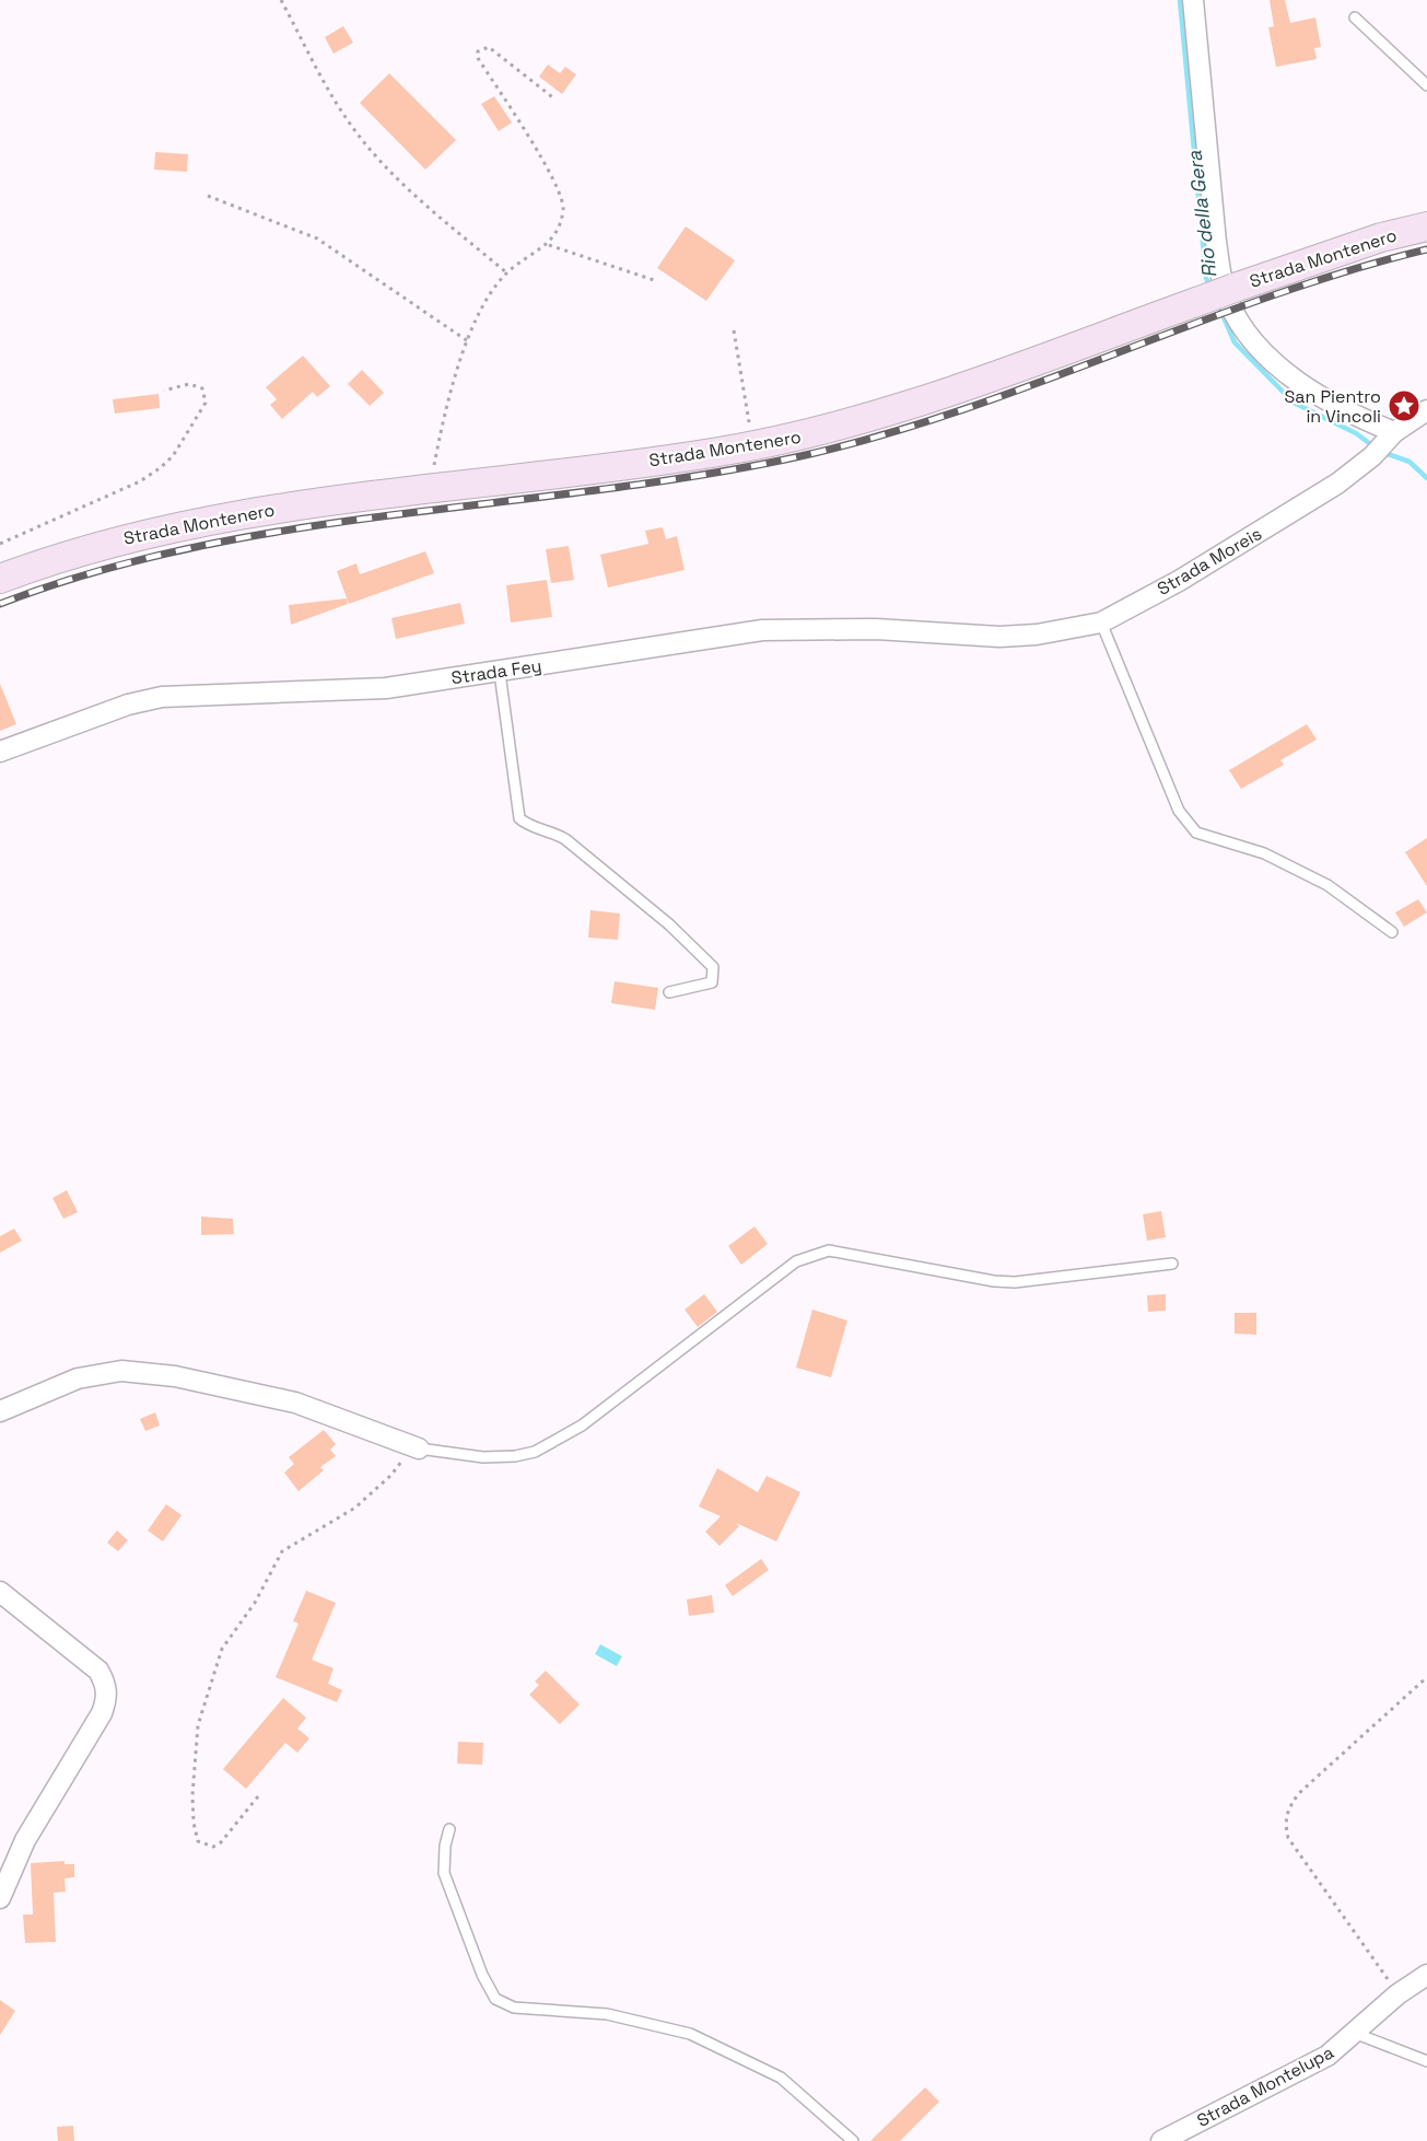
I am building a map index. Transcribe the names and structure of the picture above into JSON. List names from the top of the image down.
{
  "streets": {
    "main road": ["Strada Montenero"],
    "street": ["Strada Moreis", "Strada Fey", "Strada Montelupa"]
  },
  "crossings": [
    ["Strada Moreis", "Strada Fey"]
  ],
  "water": ["Rio della Gera"],
  "places": {
    "place": ["San Pientro in Vincoli"]
  }
}
